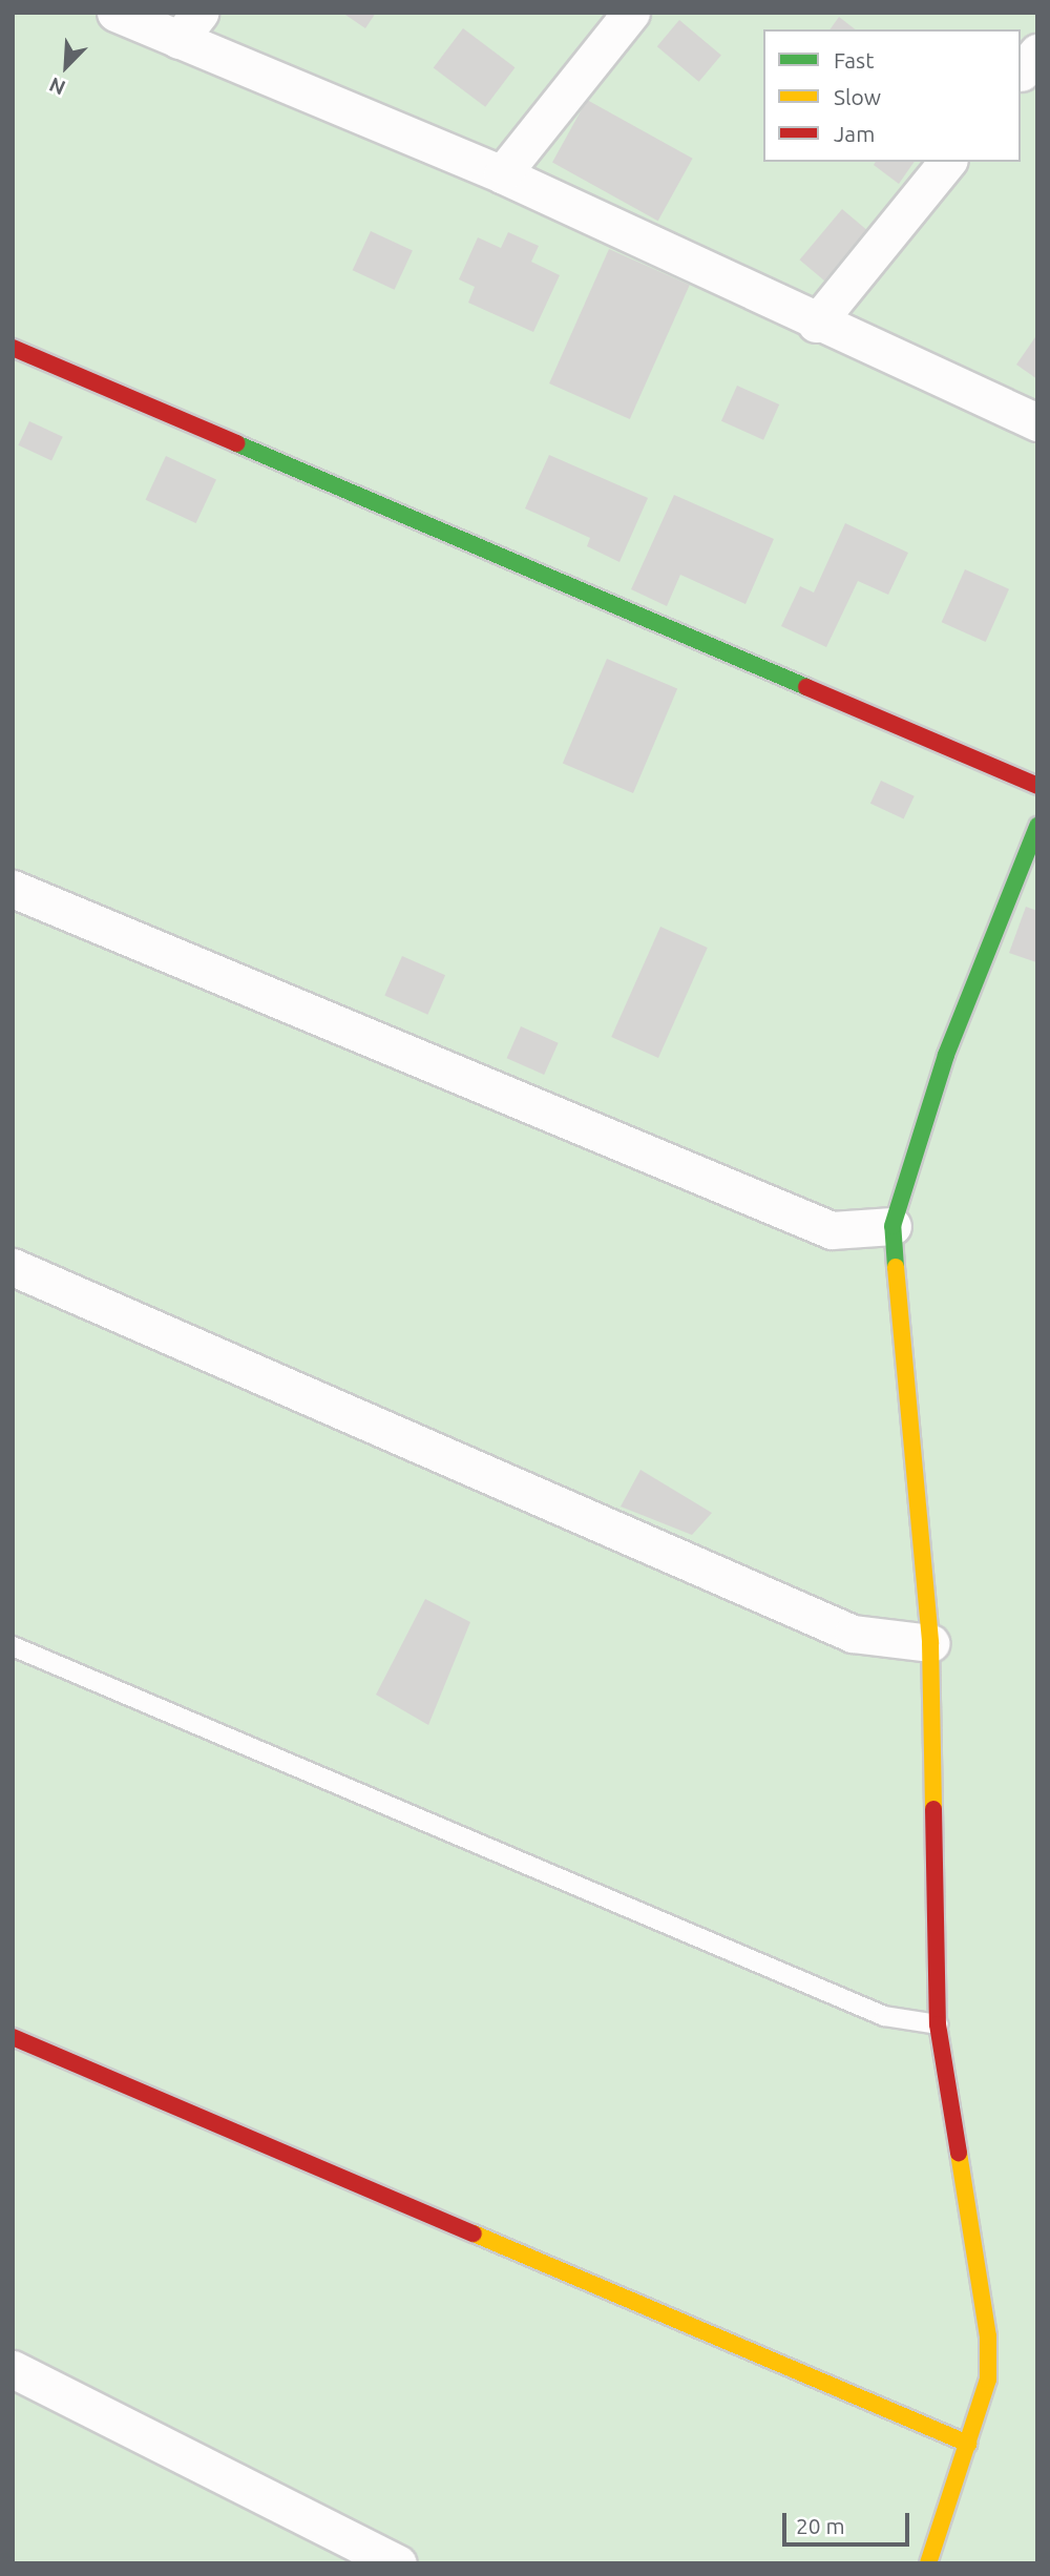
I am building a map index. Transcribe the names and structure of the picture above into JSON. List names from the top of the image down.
{
  "legend": ["Fast", "Slow", "Jam"],
  "scale_bar": "20 m",
  "north": "bottom left"
}
